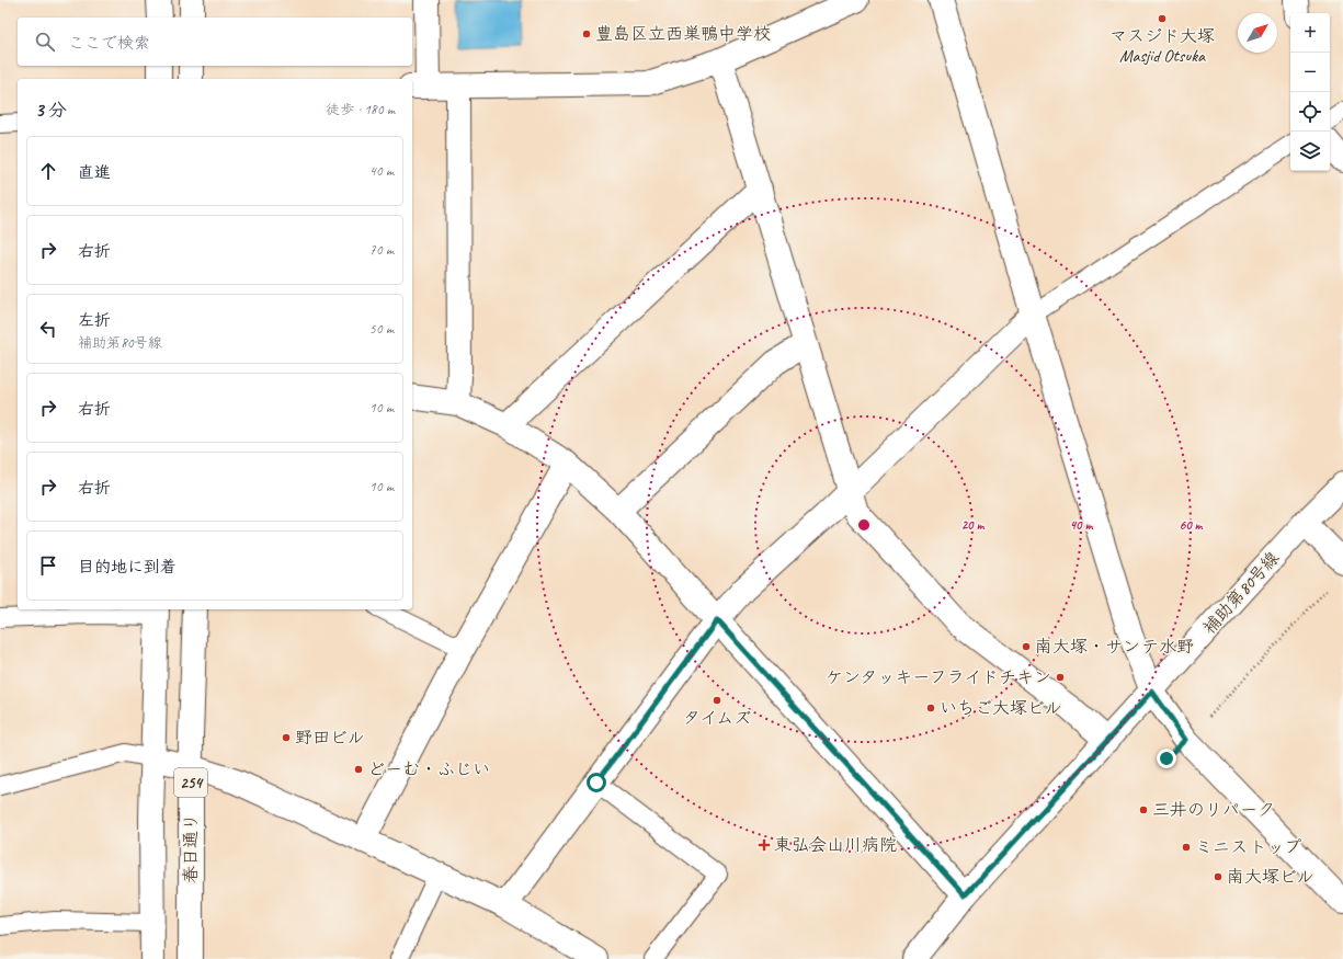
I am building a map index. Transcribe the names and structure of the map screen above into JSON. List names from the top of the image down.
{
  "streets": {
    "main road": ["補助第80号線", "254", "春日通り"]
  },
  "places": {
    "other": [
      "マスジド大塚 Masjid Otsuka",
      "豊島区立西巣鴨中学校",
      "南大塚・サンテ水野",
      "ケンタッキーフライドチキン",
      "タイムズ",
      "いちご大塚ビル",
      "野田ビル",
      "どーむ・ふじい",
      "三井のリパーク",
      "ミニストップ",
      "南大塚ビル"
    ],
    "health": ["東弘会山川病院"]
  },
  "north": "top right",
  "page": {
    "map_buttons": ["+", "−"],
    "search": "ここで検索",
    "heading": ["3 分", "徒歩 · 180 m"],
    "list": [
      ["直進", "40 m"],
      ["右折", "70 m"],
      ["左折", "補助第80号線", "50 m"],
      ["右折", "10 m"],
      ["右折", "10 m"],
      "目的地に到着"
    ]
  },
  "rings": ["20 m", "40 m", "60 m"]
}
